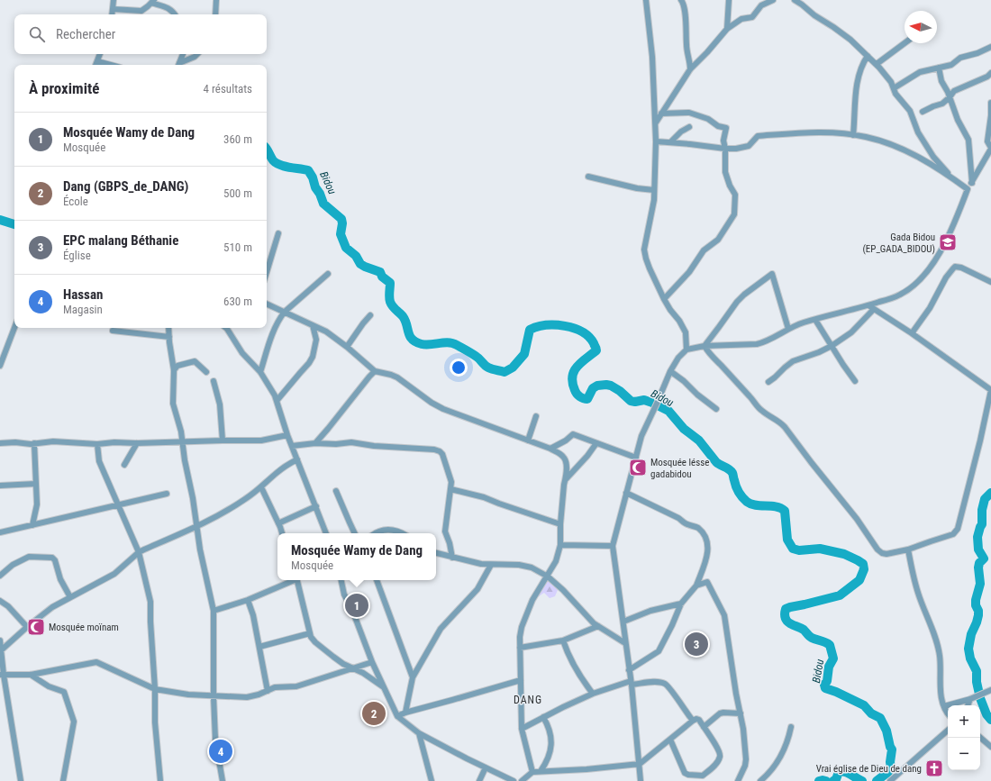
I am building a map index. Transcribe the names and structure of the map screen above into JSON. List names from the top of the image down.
{
  "districts": ["DANG"],
  "water": ["Bidou"],
  "places": {
    "school or university": ["Gada Bidou (EP_GADA_BIDOU)"],
    "mosque": ["Mosquée lésse gadabidou", "Mosquée moïnam"],
    "church": ["Vrai église de Dieu de dang"]
  },
  "north": "left",
  "page": {
    "search": "Rechercher",
    "heading": ["À proximité", "4 résultats"],
    "list": [
      {
        "mark": "1",
        "name": "Mosquée Wamy de Dang",
        "note": "Mosquée",
        "value": "360 m"
      },
      {
        "mark": "2",
        "name": "Dang (GBPS_de_DANG)",
        "note": "École",
        "value": "500 m"
      },
      {
        "mark": "3",
        "name": "EPC malang Béthanie",
        "note": "Église",
        "value": "510 m"
      },
      {
        "mark": "4",
        "name": "Hassan",
        "note": "Magasin",
        "value": "630 m"
      }
    ],
    "popup": ["Mosquée Wamy de Dang", "Mosquée"],
    "pins": [
      "1",
      "3",
      "2",
      "4"
    ],
    "map_buttons": ["+", "−"]
  }
}
